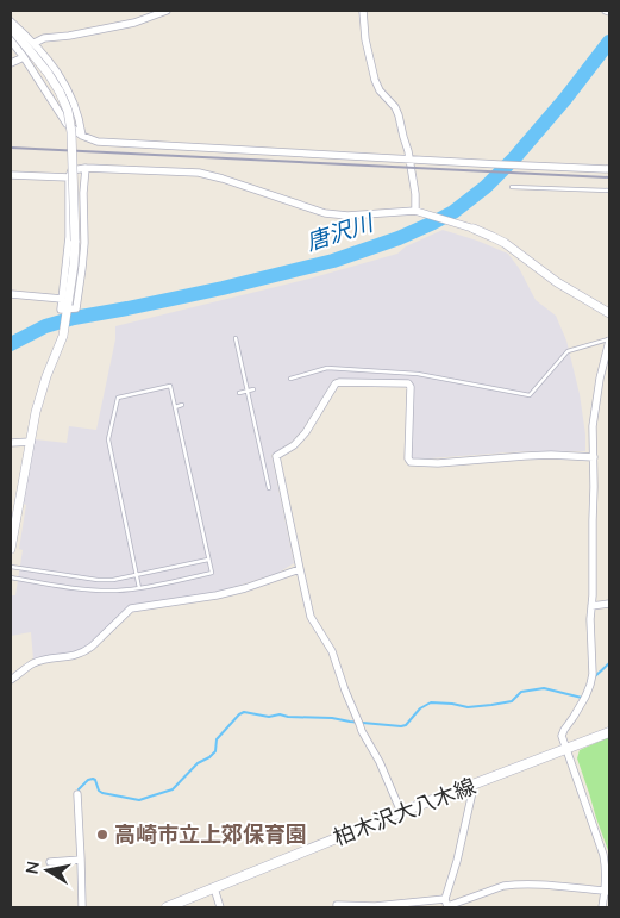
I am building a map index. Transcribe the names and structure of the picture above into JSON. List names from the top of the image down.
{
  "streets": {
    "main road": ["柏木沢大八木線"]
  },
  "water": ["唐沢川"],
  "places": ["高崎市立上郊保育園"],
  "north": "left"
}
